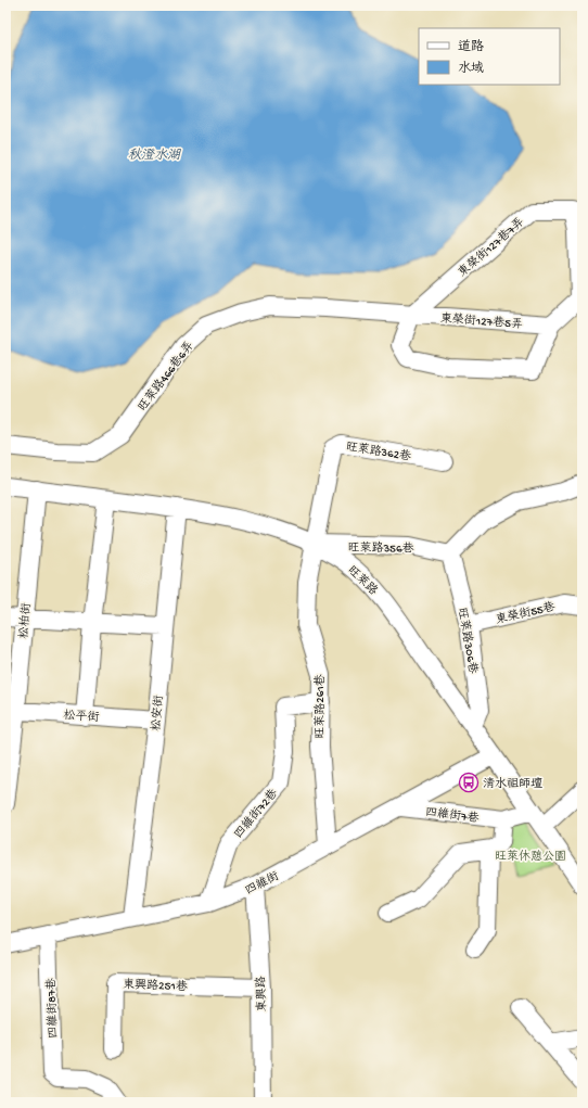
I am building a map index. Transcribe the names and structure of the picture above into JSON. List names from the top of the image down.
{
  "streets": {
    "street": [
      "東榮街127巷7弄",
      "東榮街127巷5弄",
      "旺萊路466巷6弄",
      "旺萊路362巷",
      "旺萊路356巷",
      "旺萊路",
      "東榮街55巷",
      "松柏街",
      "旺萊路306巷",
      "旺萊路261巷",
      "松安街",
      "松平街",
      "四維街72巷",
      "四維街7巷",
      "四維街",
      "東興路251巷",
      "東興路",
      "四維街87巷"
    ]
  },
  "crossings": [
    ["東榮街127巷7弄", "東榮街127巷5弄"],
    ["東榮街127巷7弄", "旺萊路466巷6弄"],
    ["東榮街127巷5弄", "旺萊路466巷6弄"],
    ["旺萊路362巷", "旺萊路356巷"],
    ["旺萊路362巷", "旺萊路"],
    ["旺萊路362巷", "旺萊路261巷"],
    ["旺萊路356巷", "旺萊路"],
    ["旺萊路356巷", "旺萊路306巷"],
    ["旺萊路356巷", "旺萊路261巷"],
    ["旺萊路", "松柏街"],
    ["旺萊路", "旺萊路306巷"],
    ["旺萊路", "旺萊路261巷"],
    ["旺萊路", "松安街"],
    ["旺萊路", "四維街"],
    ["東榮街55巷", "旺萊路306巷"],
    ["松柏街", "松平街"],
    ["旺萊路261巷", "四維街72巷"],
    ["旺萊路261巷", "四維街"],
    ["松安街", "松平街"],
    ["松安街", "四維街"],
    ["四維街72巷", "四維街"],
    ["四維街7巷", "四維街"],
    ["四維街", "東興路"],
    ["四維街", "四維街87巷"],
    ["東興路251巷", "東興路"]
  ],
  "water": ["秋澄水湖"],
  "parks": ["旺萊休憩公園"],
  "places": {
    "bus stop": ["清水祖師壇"]
  },
  "legend": ["道路", "水域"]
}
